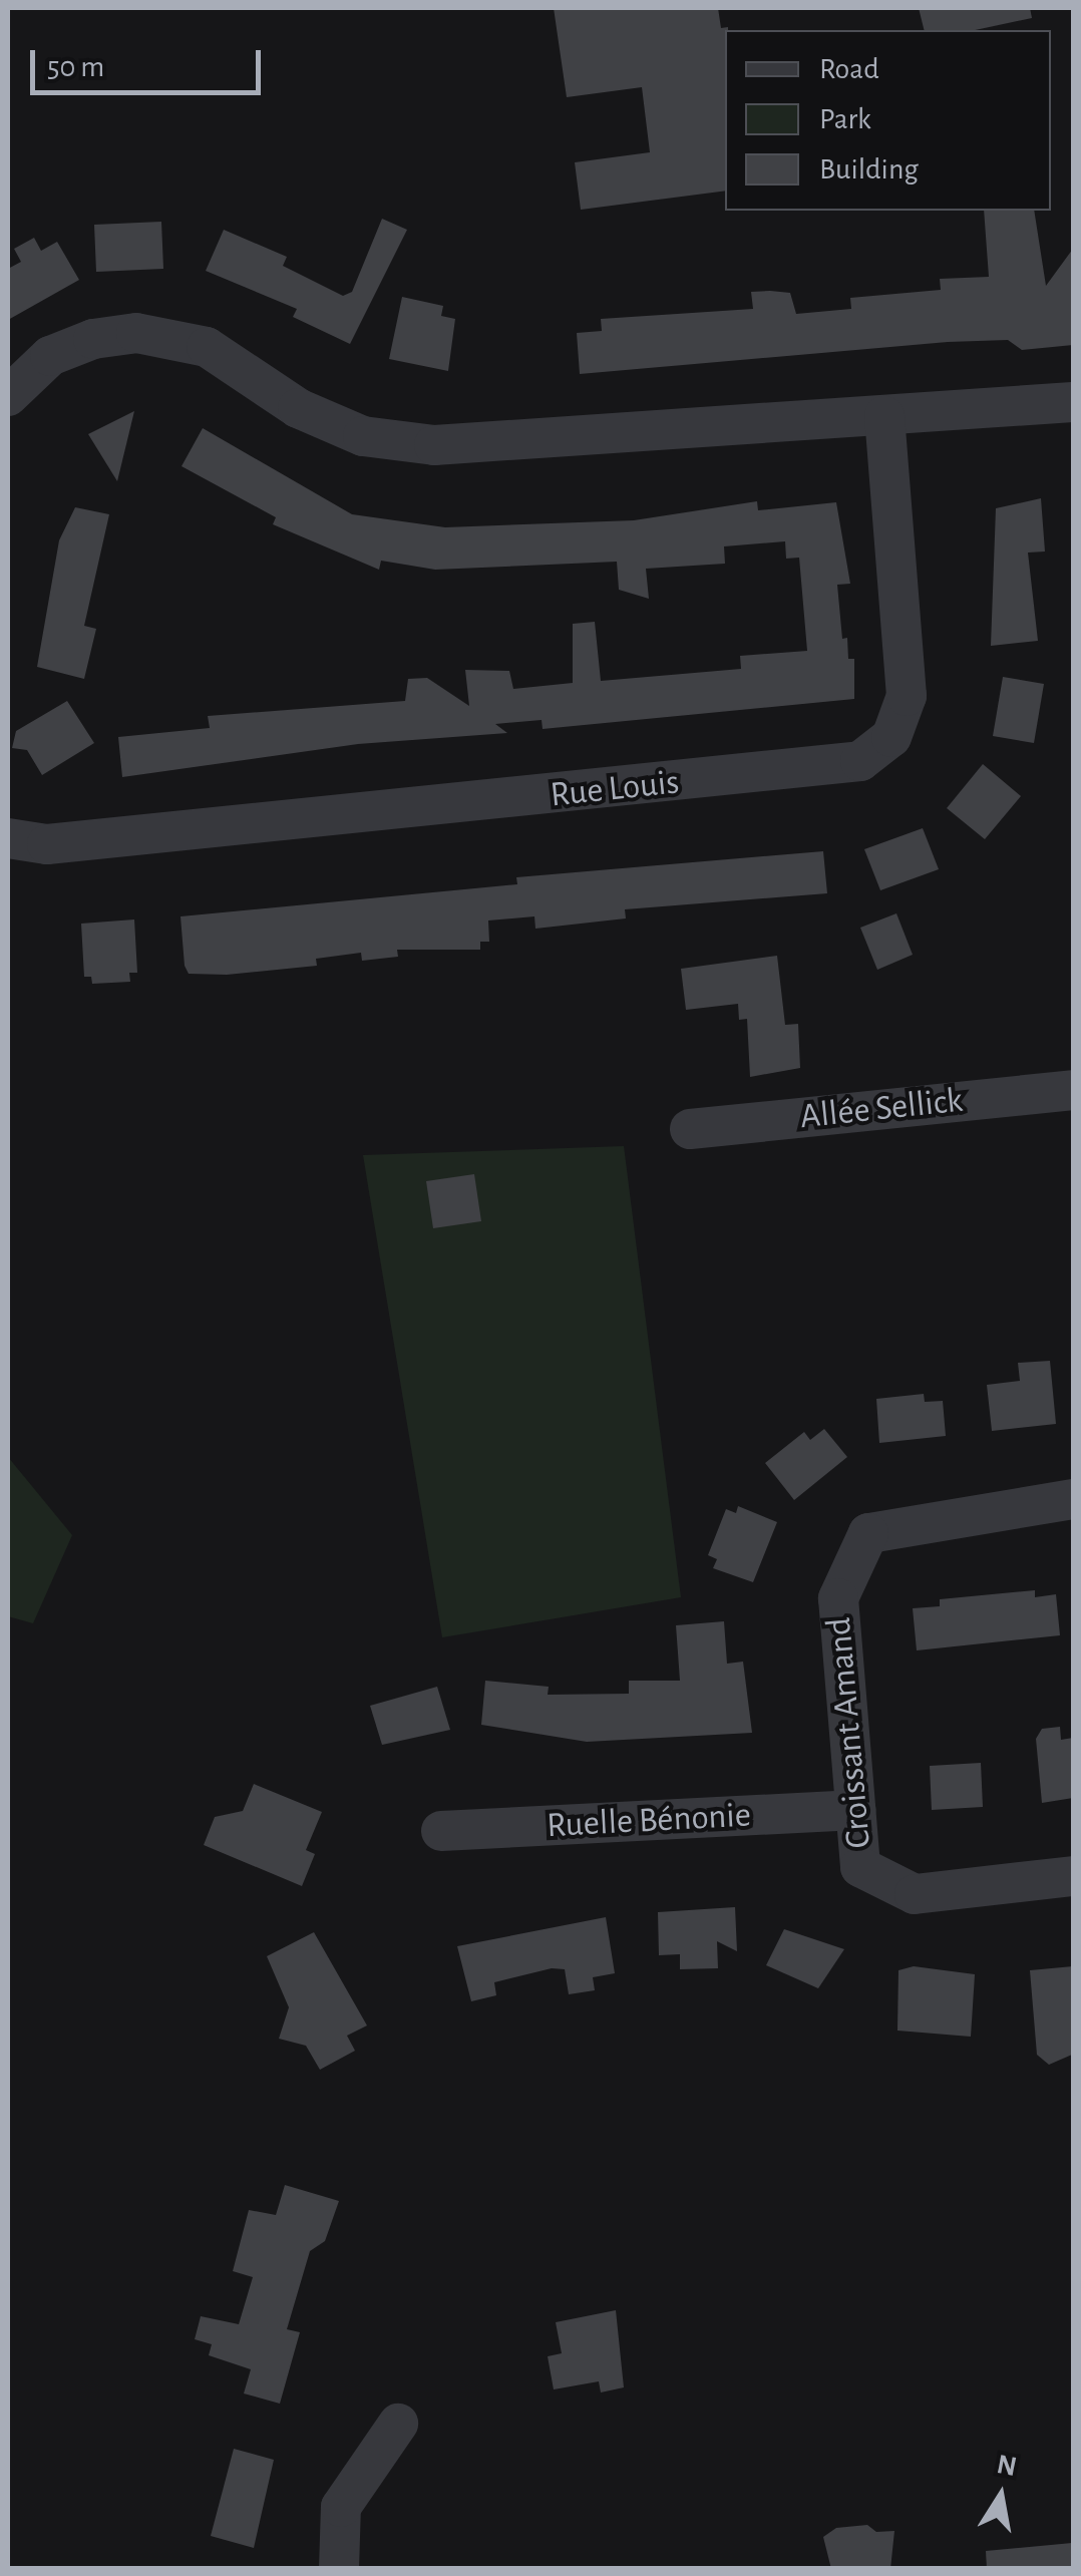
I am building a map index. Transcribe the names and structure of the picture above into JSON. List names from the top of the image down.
{
  "streets": {
    "street": [
      "Rue Louis",
      "Allée Sellick",
      "Croissant Amand",
      "Ruelle Bénonie"
    ]
  },
  "crossings": [
    ["Croissant Amand", "Ruelle Bénonie"]
  ],
  "legend": ["Road", "Park", "Building"],
  "scale_bar": "50 m",
  "north": "top"
}
